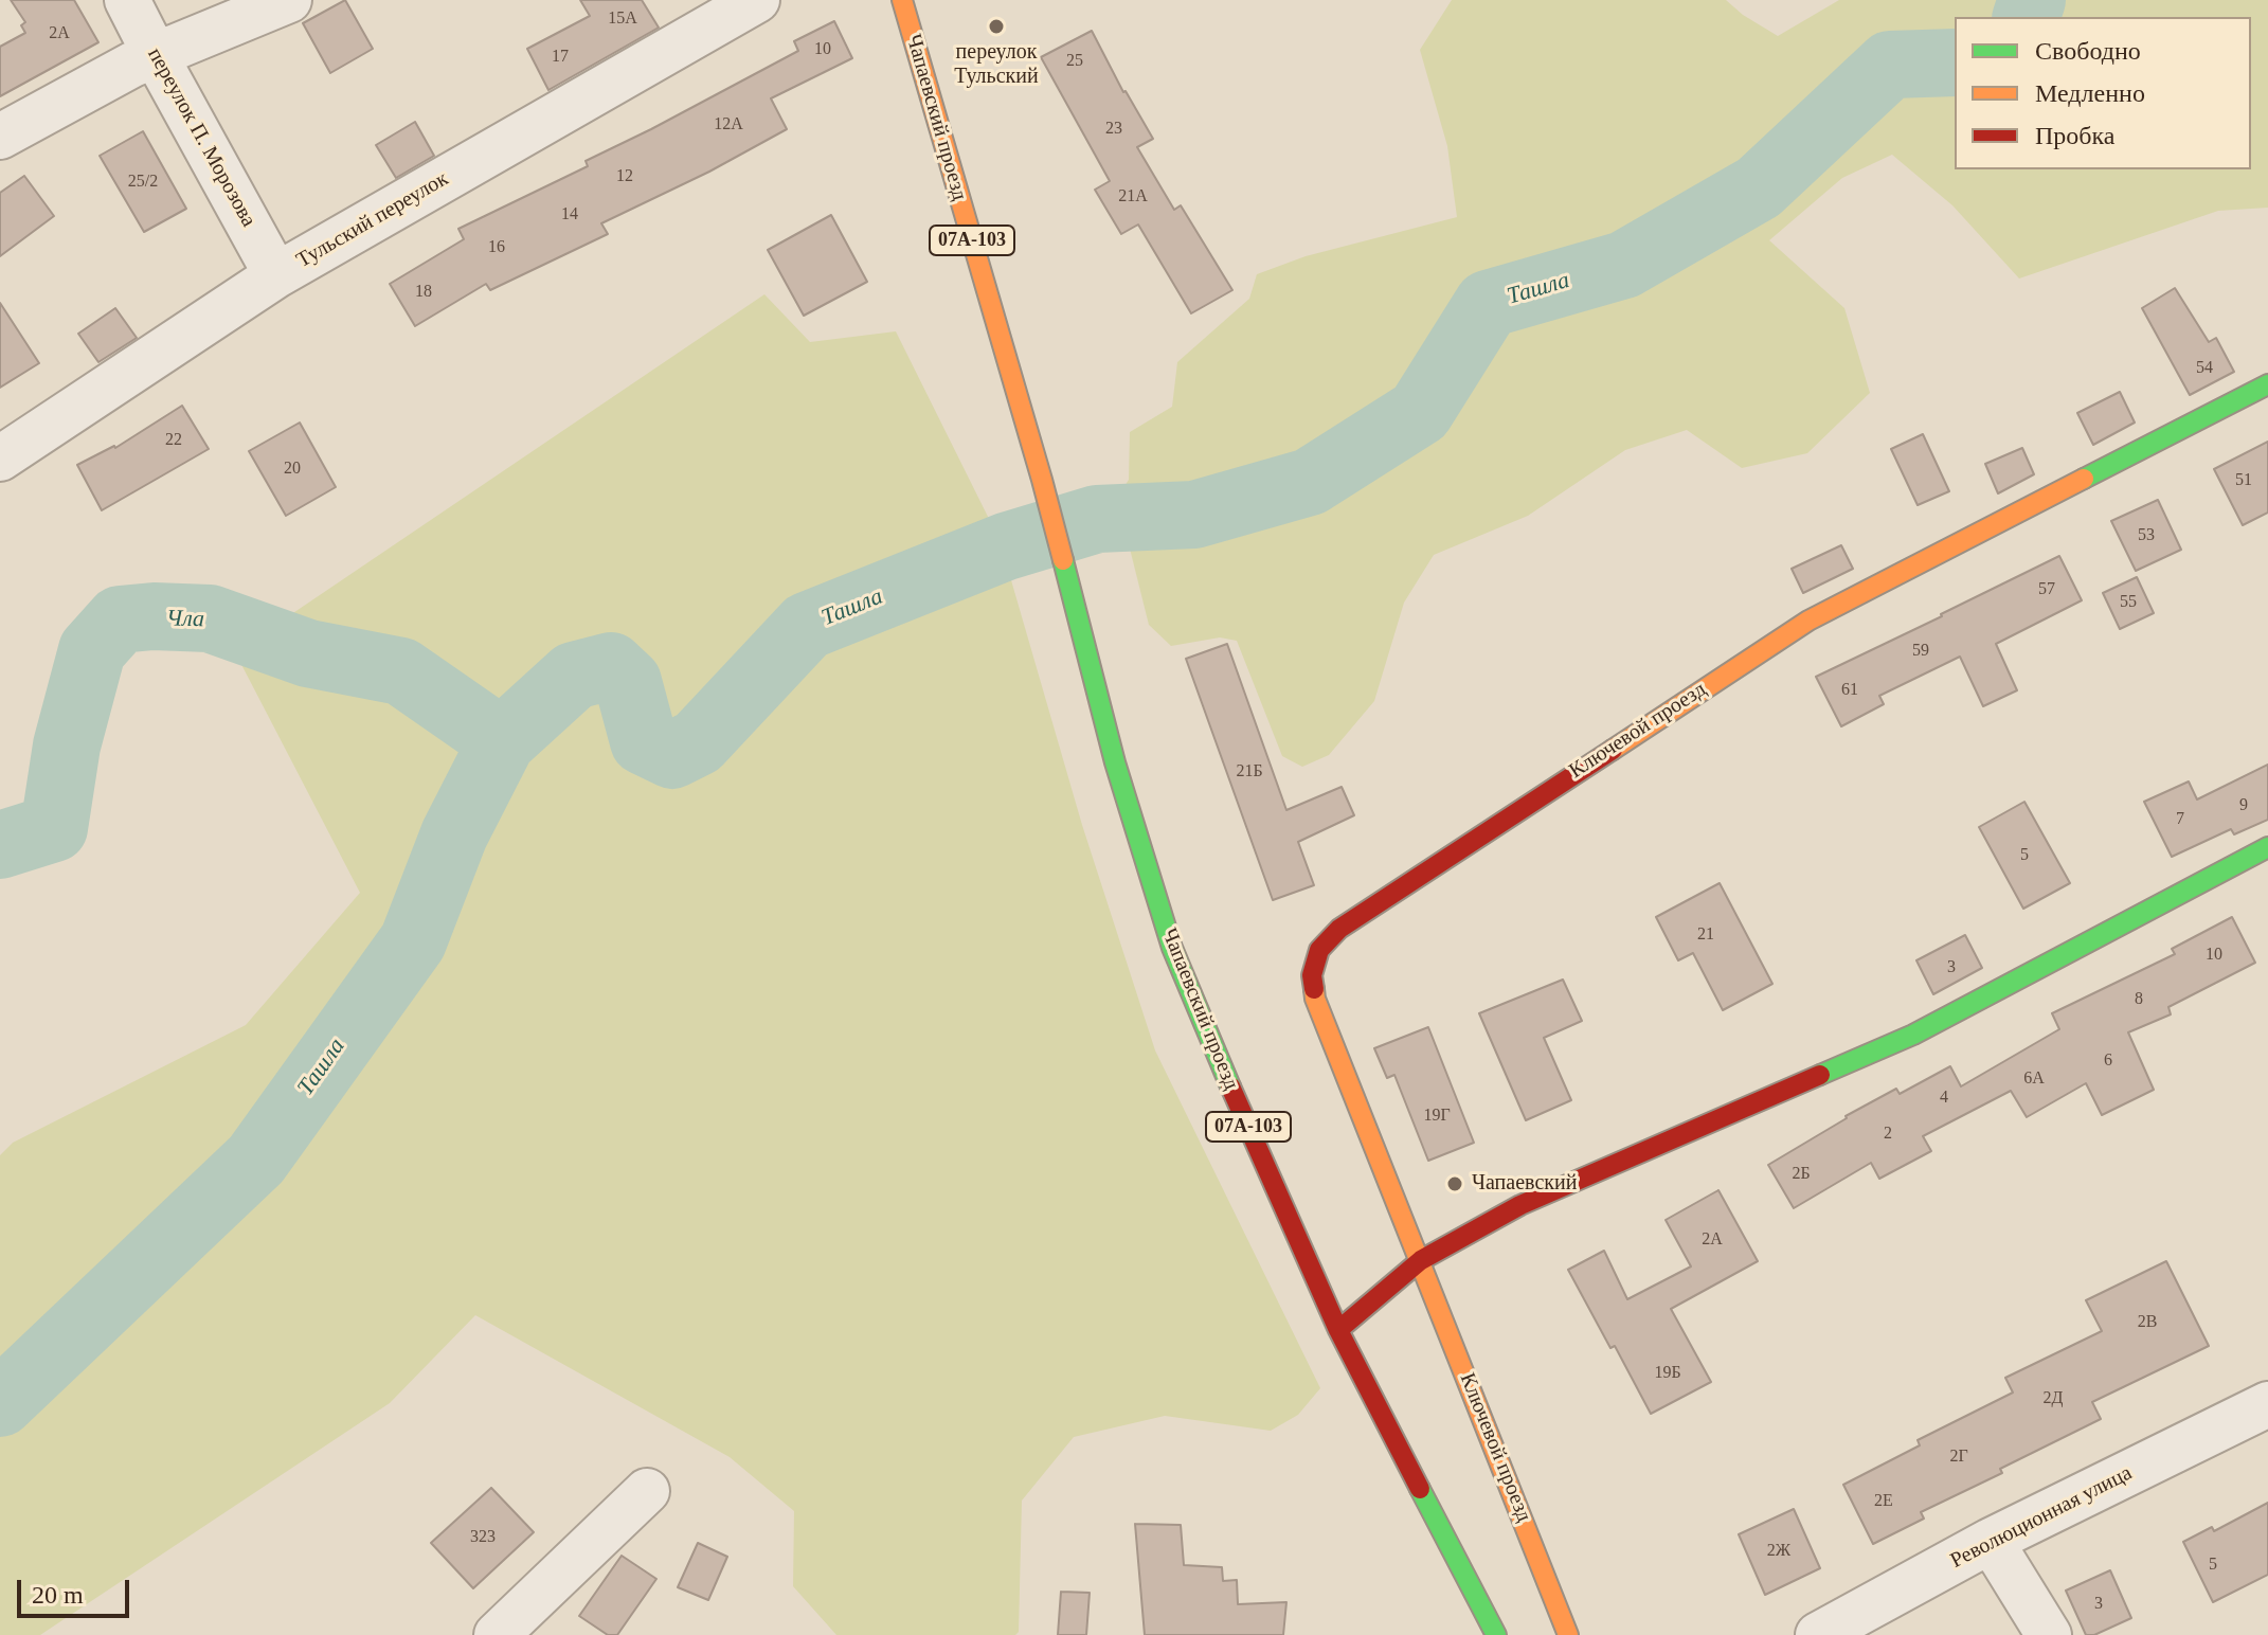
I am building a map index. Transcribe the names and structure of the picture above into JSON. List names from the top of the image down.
{
  "streets": {
    "street": [
      "Чапаевский проезд",
      "переулок П. Морозова",
      "Тульский переулок",
      "07А-103",
      "Ключевой проезд",
      "Революционная улица"
    ]
  },
  "crossings": [
    ["переулок П. Морозова", "Тульский переулок"]
  ],
  "water": ["Ташла", "Чла"],
  "places": ["переулок Тульский", "Чапаевский"],
  "house_numbers": [
    "15А",
    "2А",
    "10",
    "17",
    "25",
    "12А",
    "23",
    "12",
    "25/2",
    "21А",
    "14",
    "16",
    "18",
    "54",
    "22",
    "20",
    "51",
    "53",
    "57",
    "55",
    "59",
    "61",
    "21Б",
    "9",
    "7",
    "5",
    "21",
    "10",
    "3",
    "8",
    "6",
    "6А",
    "4",
    "19Г",
    "2",
    "2Б",
    "2А",
    "2В",
    "19Б",
    "2Д",
    "2Г",
    "2Е",
    "323",
    "2Ж",
    "5",
    "3"
  ],
  "legend": ["Свободно", "Медленно", "Пробка"],
  "scale_bar": "20 m"
}
